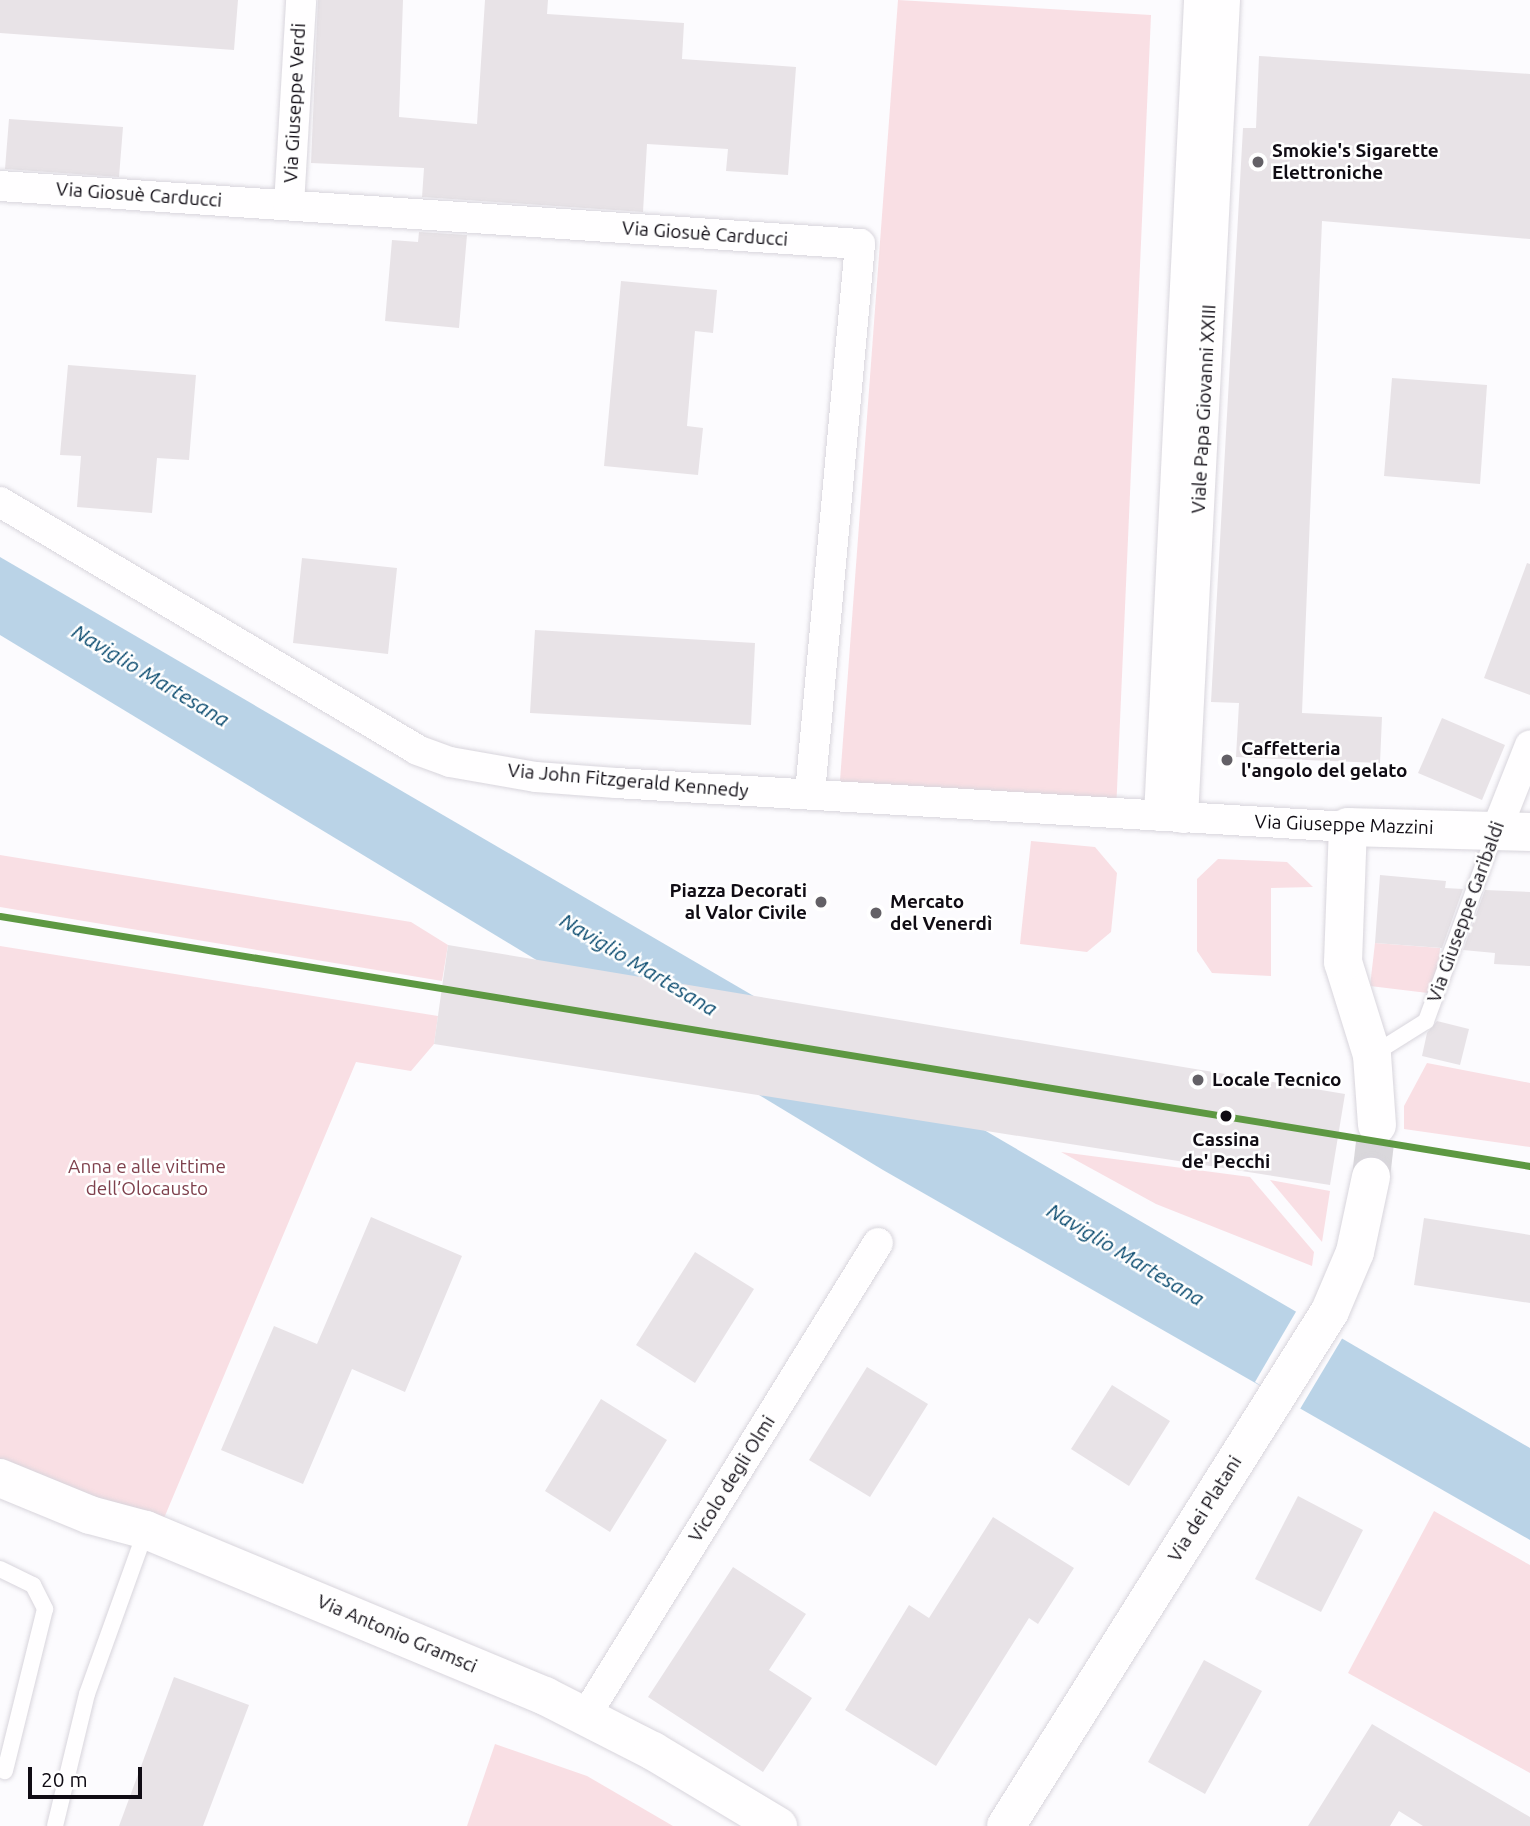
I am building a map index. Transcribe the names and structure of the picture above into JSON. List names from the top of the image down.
{
  "streets": {
    "street": [
      "Via Giuseppe Verdi",
      "Via Giosuè Carducci",
      "Viale Papa Giovanni XXIII",
      "Via John Fitzgerald Kennedy",
      "Via Giuseppe Mazzini",
      "Via Giuseppe Garibaldi",
      "Vicolo degli Olmi",
      "Via dei Platani",
      "Via Antonio Gramsci"
    ]
  },
  "crossings": [
    ["Via Giuseppe Verdi", "Via Giosuè Carducci"],
    ["Via Giosuè Carducci", "Via John Fitzgerald Kennedy"],
    ["Viale Papa Giovanni XXIII", "Via John Fitzgerald Kennedy"],
    ["Viale Papa Giovanni XXIII", "Via Giuseppe Mazzini"],
    ["Via John Fitzgerald Kennedy", "Via Giuseppe Mazzini"],
    ["Via Giuseppe Mazzini", "Via Giuseppe Garibaldi"],
    ["Vicolo degli Olmi", "Via Antonio Gramsci"]
  ],
  "water": ["Naviglio Martesana"],
  "parks": ["Anna e alle vittime dell’Olocausto"],
  "places": [
    "Smokie's Sigarette Elettroniche",
    "Caffetteria l'angolo del gelato",
    "Piazza Decorati al Valor Civile",
    "Mercato del Venerdì",
    "Locale Tecnico",
    "Cassina de' Pecchi"
  ],
  "scale_bar": "20 m"
}
